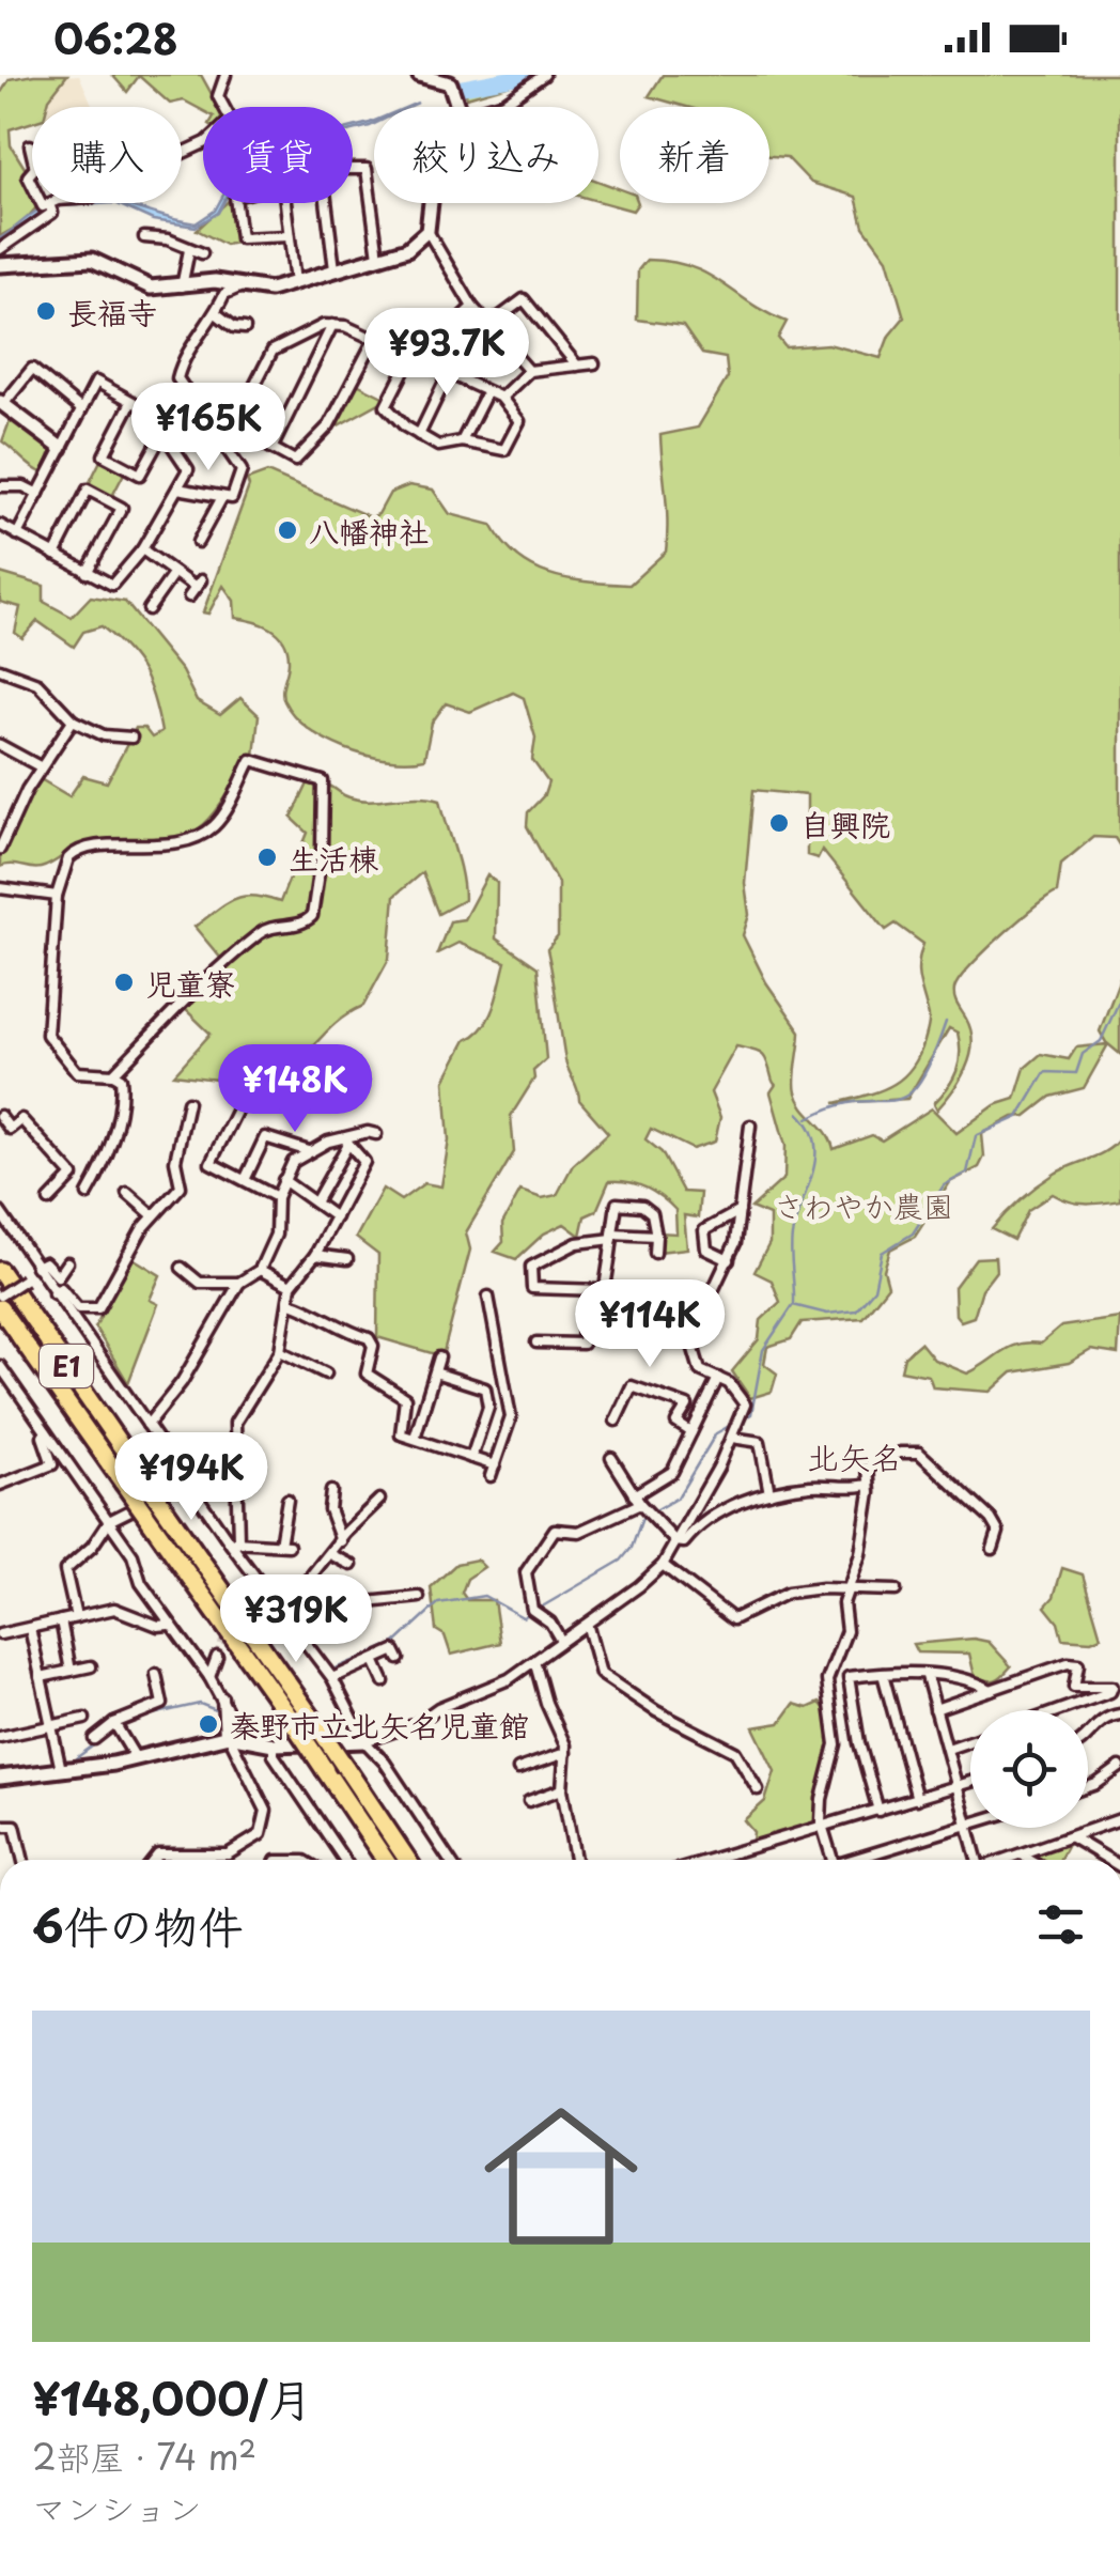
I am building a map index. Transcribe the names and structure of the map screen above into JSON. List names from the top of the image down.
{
  "streets": {
    "highway": ["E1"]
  },
  "districts": ["北矢名"],
  "parks": ["さわやか農園"],
  "places": [
    "長福寺",
    "八幡神社",
    "自興院",
    "生活棟",
    "児童寮",
    "秦野市立北矢名児童館"
  ],
  "page": {
    "status": "06:28",
    "chip": [
      "購入",
      "賃貸",
      "絞り込み",
      "新着"
    ],
    "price": [
      "¥93.7K",
      "¥165K",
      "¥148K",
      "¥114K",
      "¥194K",
      "¥319K"
    ],
    "heading": "6件の物件",
    "list": [
      {
        "name": "¥148,000/月",
        "note": "2部屋 · 74 m² · マンション"
      }
    ]
  }
}
